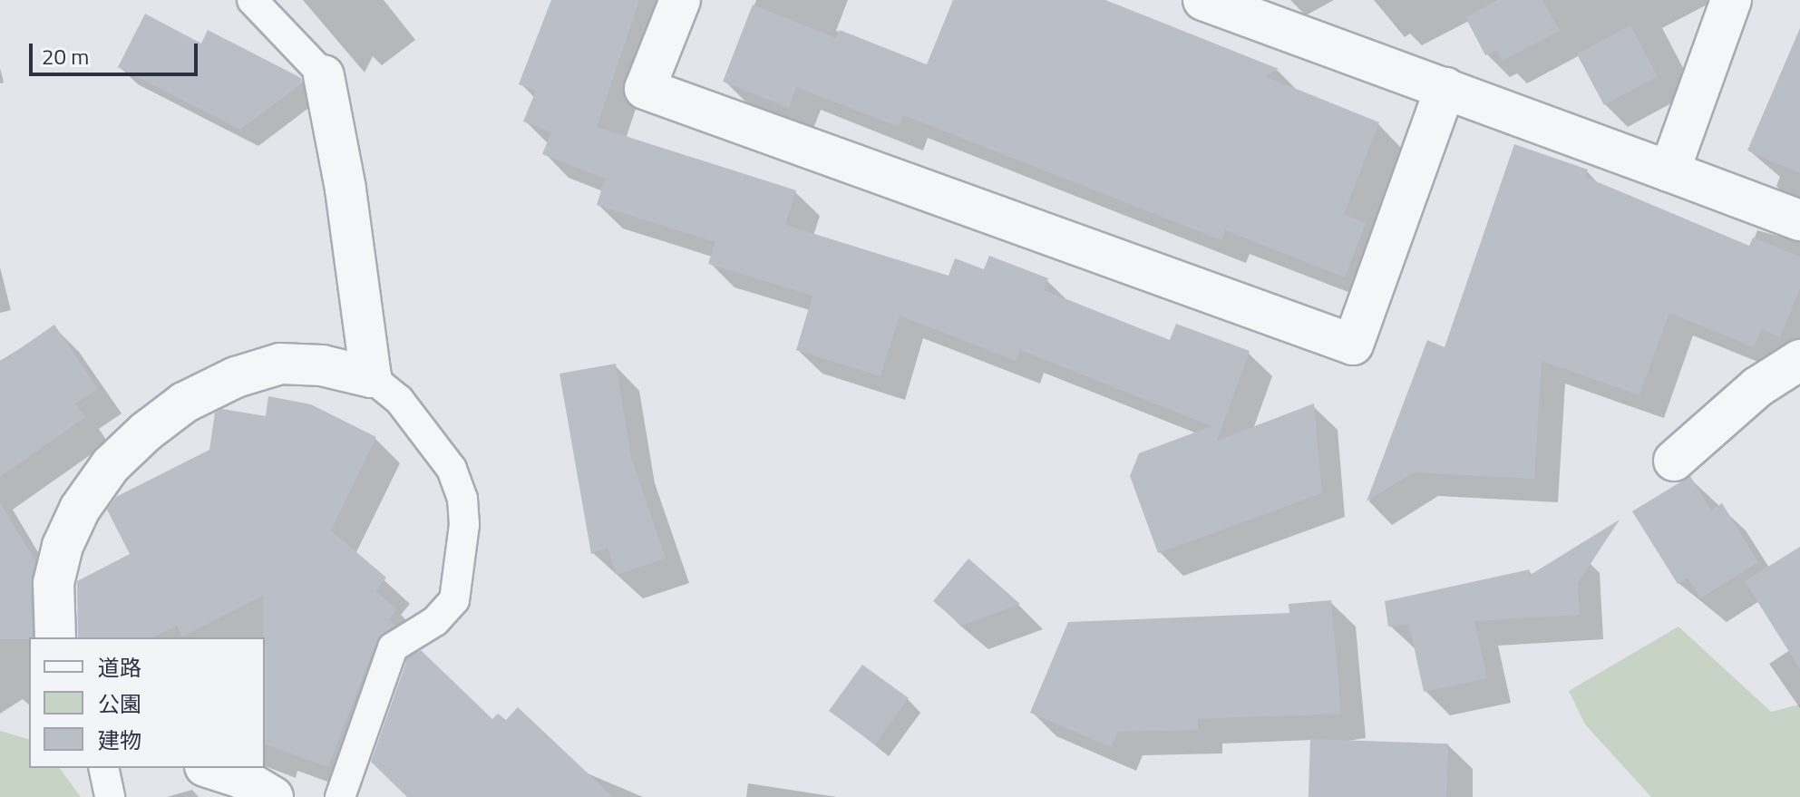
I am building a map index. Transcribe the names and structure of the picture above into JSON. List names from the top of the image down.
{
  "legend": ["道路", "公園", "建物"],
  "scale_bar": "20 m"
}
